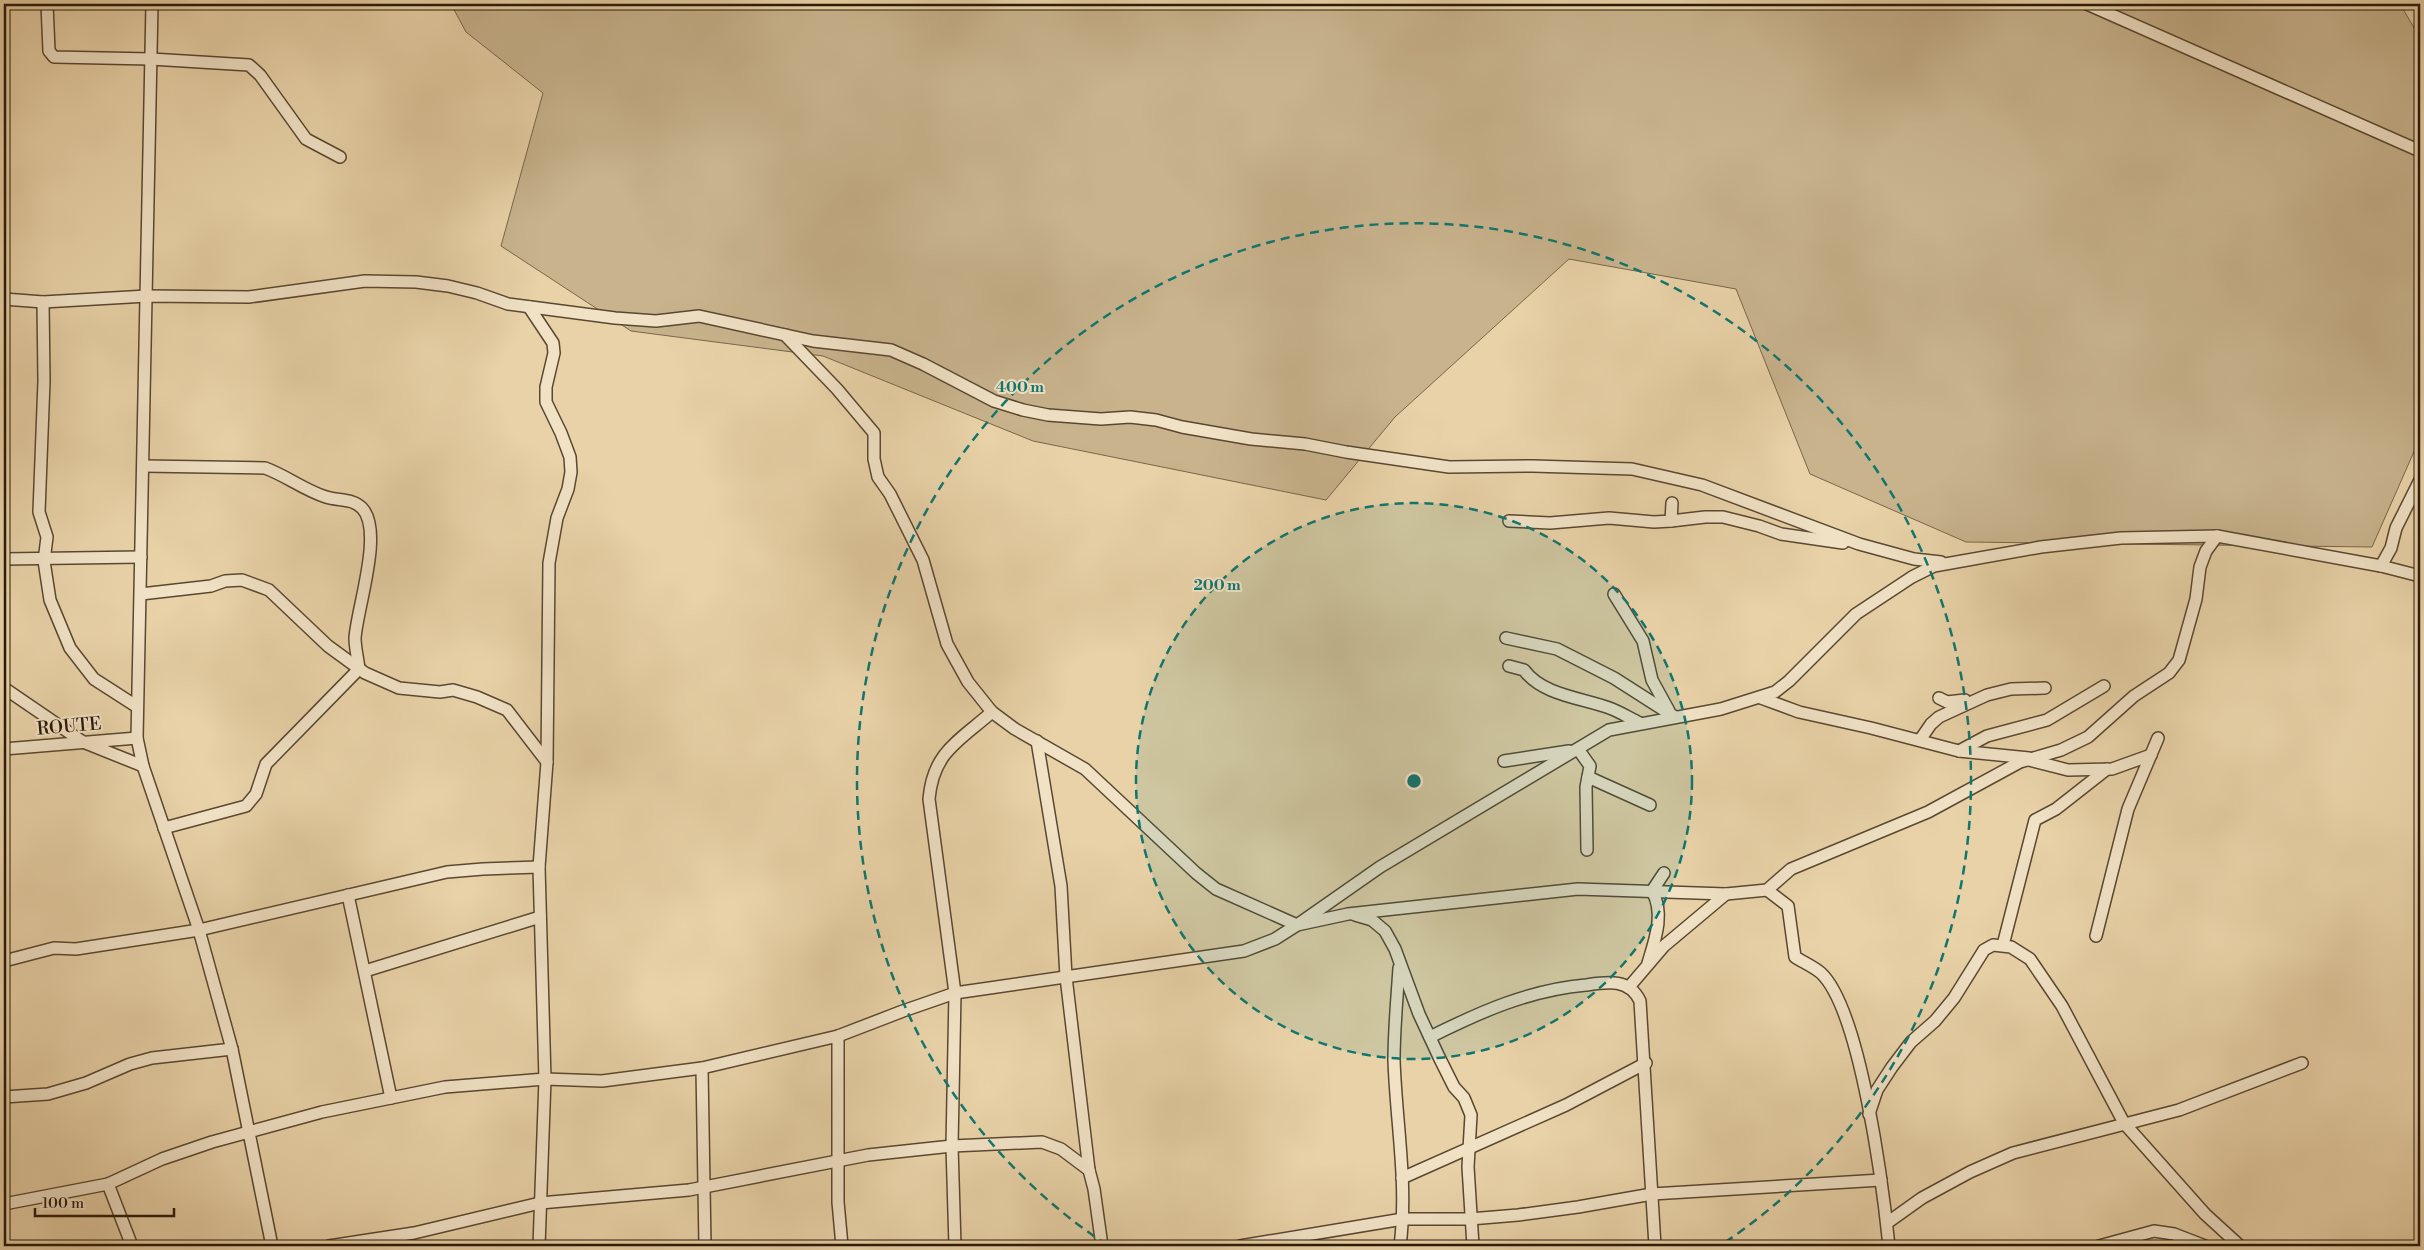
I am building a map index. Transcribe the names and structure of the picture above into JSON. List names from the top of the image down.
{
  "streets": {
    "street": ["ROUTE"]
  },
  "scale_bar": "100 m",
  "rings": ["400 m", "200 m"]
}
